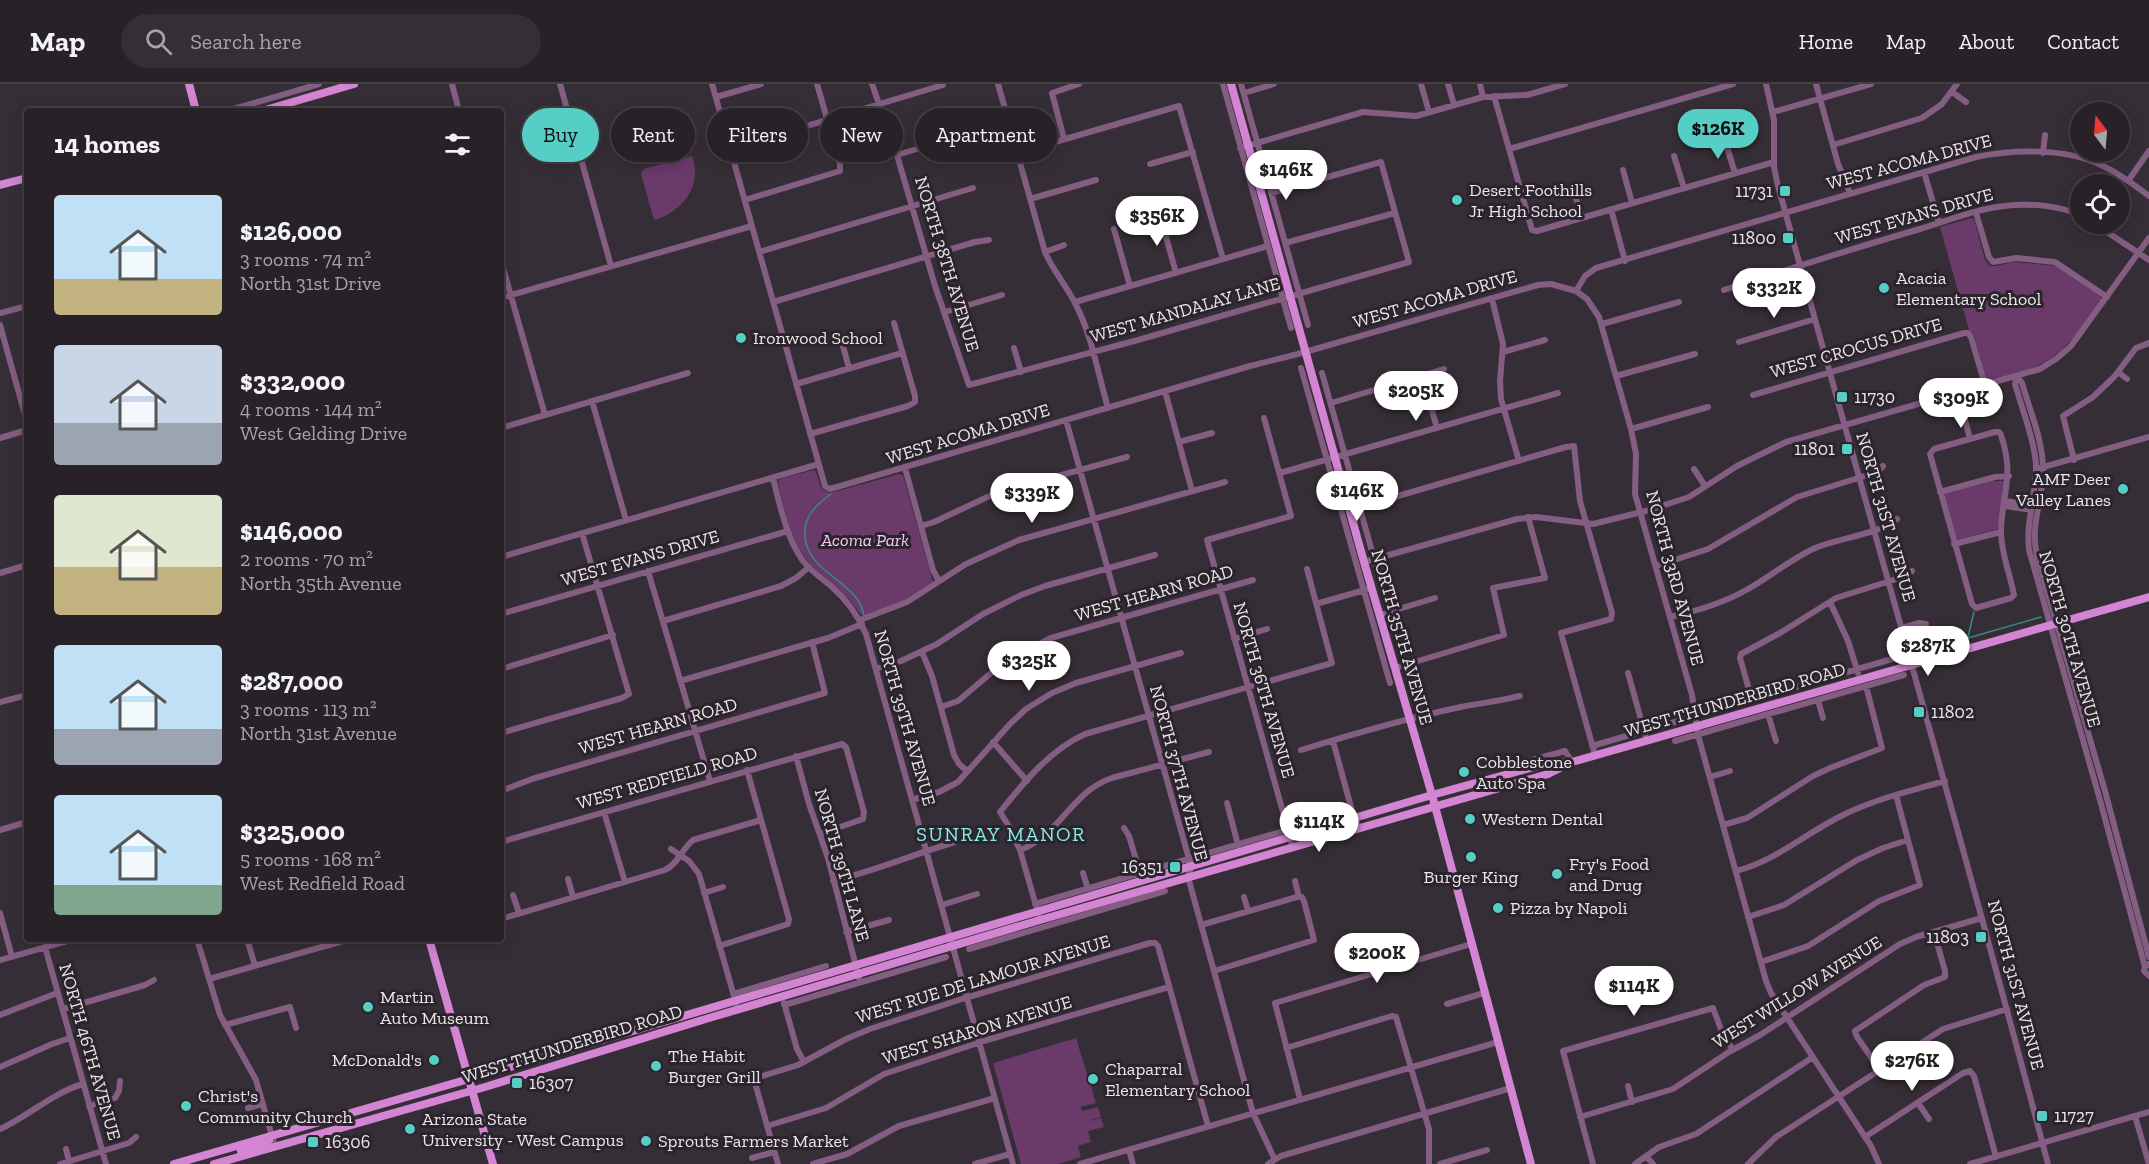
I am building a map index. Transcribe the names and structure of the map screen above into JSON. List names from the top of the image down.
{
  "streets": {
    "main road": ["NORTH 35TH AVENUE", "WEST THUNDERBIRD ROAD"],
    "street": [
      "WEST ACOMA DRIVE",
      "WEST EVANS DRIVE",
      "NORTH 38TH AVENUE",
      "WEST MANDALAY LANE",
      "WEST CROCUS DRIVE",
      "NORTH 31ST AVENUE",
      "NORTH 33RD AVENUE",
      "WEST HEARN ROAD",
      "NORTH 30TH AVENUE",
      "NORTH 36TH AVENUE",
      "NORTH 39TH AVENUE",
      "NORTH 37TH AVENUE",
      "WEST REDFIELD ROAD",
      "NORTH 39TH LANE",
      "WEST RUE DE LAMOUR AVENUE",
      "WEST WILLOW AVENUE",
      "WEST SHARON AVENUE",
      "NORTH 46TH AVENUE"
    ]
  },
  "crossings": [
    ["WEST ACOMA DRIVE", "NORTH 31ST AVENUE"],
    ["WEST ACOMA DRIVE", "NORTH 33RD AVENUE"],
    ["WEST ACOMA DRIVE", "NORTH 35TH AVENUE"],
    ["WEST ACOMA DRIVE", "NORTH 37TH AVENUE"],
    ["WEST EVANS DRIVE", "NORTH 31ST AVENUE"],
    ["WEST EVANS DRIVE", "NORTH 39TH AVENUE"],
    ["NORTH 38TH AVENUE", "WEST MANDALAY LANE"],
    ["WEST MANDALAY LANE", "NORTH 35TH AVENUE"],
    ["WEST CROCUS DRIVE", "NORTH 31ST AVENUE"],
    ["NORTH 31ST AVENUE", "WEST THUNDERBIRD ROAD"],
    ["NORTH 31ST AVENUE", "WEST WILLOW AVENUE"],
    ["NORTH 33RD AVENUE", "WEST THUNDERBIRD ROAD"],
    ["NORTH 33RD AVENUE", "WEST WILLOW AVENUE"],
    ["WEST HEARN ROAD", "NORTH 36TH AVENUE"],
    ["WEST HEARN ROAD", "NORTH 37TH AVENUE"],
    ["NORTH 35TH AVENUE", "WEST THUNDERBIRD ROAD"],
    ["NORTH 30TH AVENUE", "WEST THUNDERBIRD ROAD"],
    ["NORTH 36TH AVENUE", "WEST THUNDERBIRD ROAD"],
    ["WEST THUNDERBIRD ROAD", "NORTH 39TH AVENUE"],
    ["WEST THUNDERBIRD ROAD", "NORTH 37TH AVENUE"],
    ["WEST THUNDERBIRD ROAD", "NORTH 39TH LANE"],
    ["NORTH 39TH AVENUE", "WEST RUE DE LAMOUR AVENUE"],
    ["NORTH 39TH AVENUE", "WEST SHARON AVENUE"],
    ["WEST REDFIELD ROAD", "NORTH 39TH LANE"],
    ["WEST RUE DE LAMOUR AVENUE", "WEST SHARON AVENUE"]
  ],
  "districts": ["SUNRAY MANOR"],
  "parks": ["Acoma Park"],
  "places": {
    "transit": [
      "11731",
      "11800",
      "11730",
      "11801",
      "11802",
      "16351",
      "11803",
      "16307",
      "11727",
      "16306"
    ],
    "other": [
      "Desert Foothills Jr High School",
      "Acacia Elementary School",
      "Ironwood School",
      "AMF Deer Valley Lanes",
      "Cobblestone Auto Spa",
      "Western Dental",
      "Burger King",
      "Fry's Food and Drug",
      "Pizza by Napoli",
      "Martin Auto Museum",
      "McDonald's",
      "The Habit Burger Grill",
      "Chaparral Elementary School",
      "Christ's Community Church",
      "Arizona State University - West Campus",
      "Sprouts Farmers Market"
    ]
  },
  "north": "top",
  "page": {
    "header": "Map",
    "search": "Search here",
    "nav": [
      "Home",
      "Map",
      "About",
      "Contact"
    ],
    "chip": [
      "Buy",
      "Rent",
      "Filters",
      "New",
      "Apartment"
    ],
    "heading": "14 homes",
    "price": [
      "$126K",
      "$146K",
      "$356K",
      "$332K",
      "$205K",
      "$309K",
      "$146K",
      "$339K",
      "$287K",
      "$325K",
      "$114K",
      "$200K",
      "$114K",
      "$276K"
    ],
    "list": [
      {
        "name": "$126,000",
        "note": "3 rooms · 74 m² · North 31st Drive"
      },
      {
        "name": "$332,000",
        "note": "4 rooms · 144 m² · West Gelding Drive"
      },
      {
        "name": "$146,000",
        "note": "2 rooms · 70 m² · North 35th Avenue"
      },
      {
        "name": "$287,000",
        "note": "3 rooms · 113 m² · North 31st Avenue"
      },
      {
        "name": "$325,000",
        "note": "5 rooms · 168 m² · West Redfield Road"
      }
    ]
  }
}
